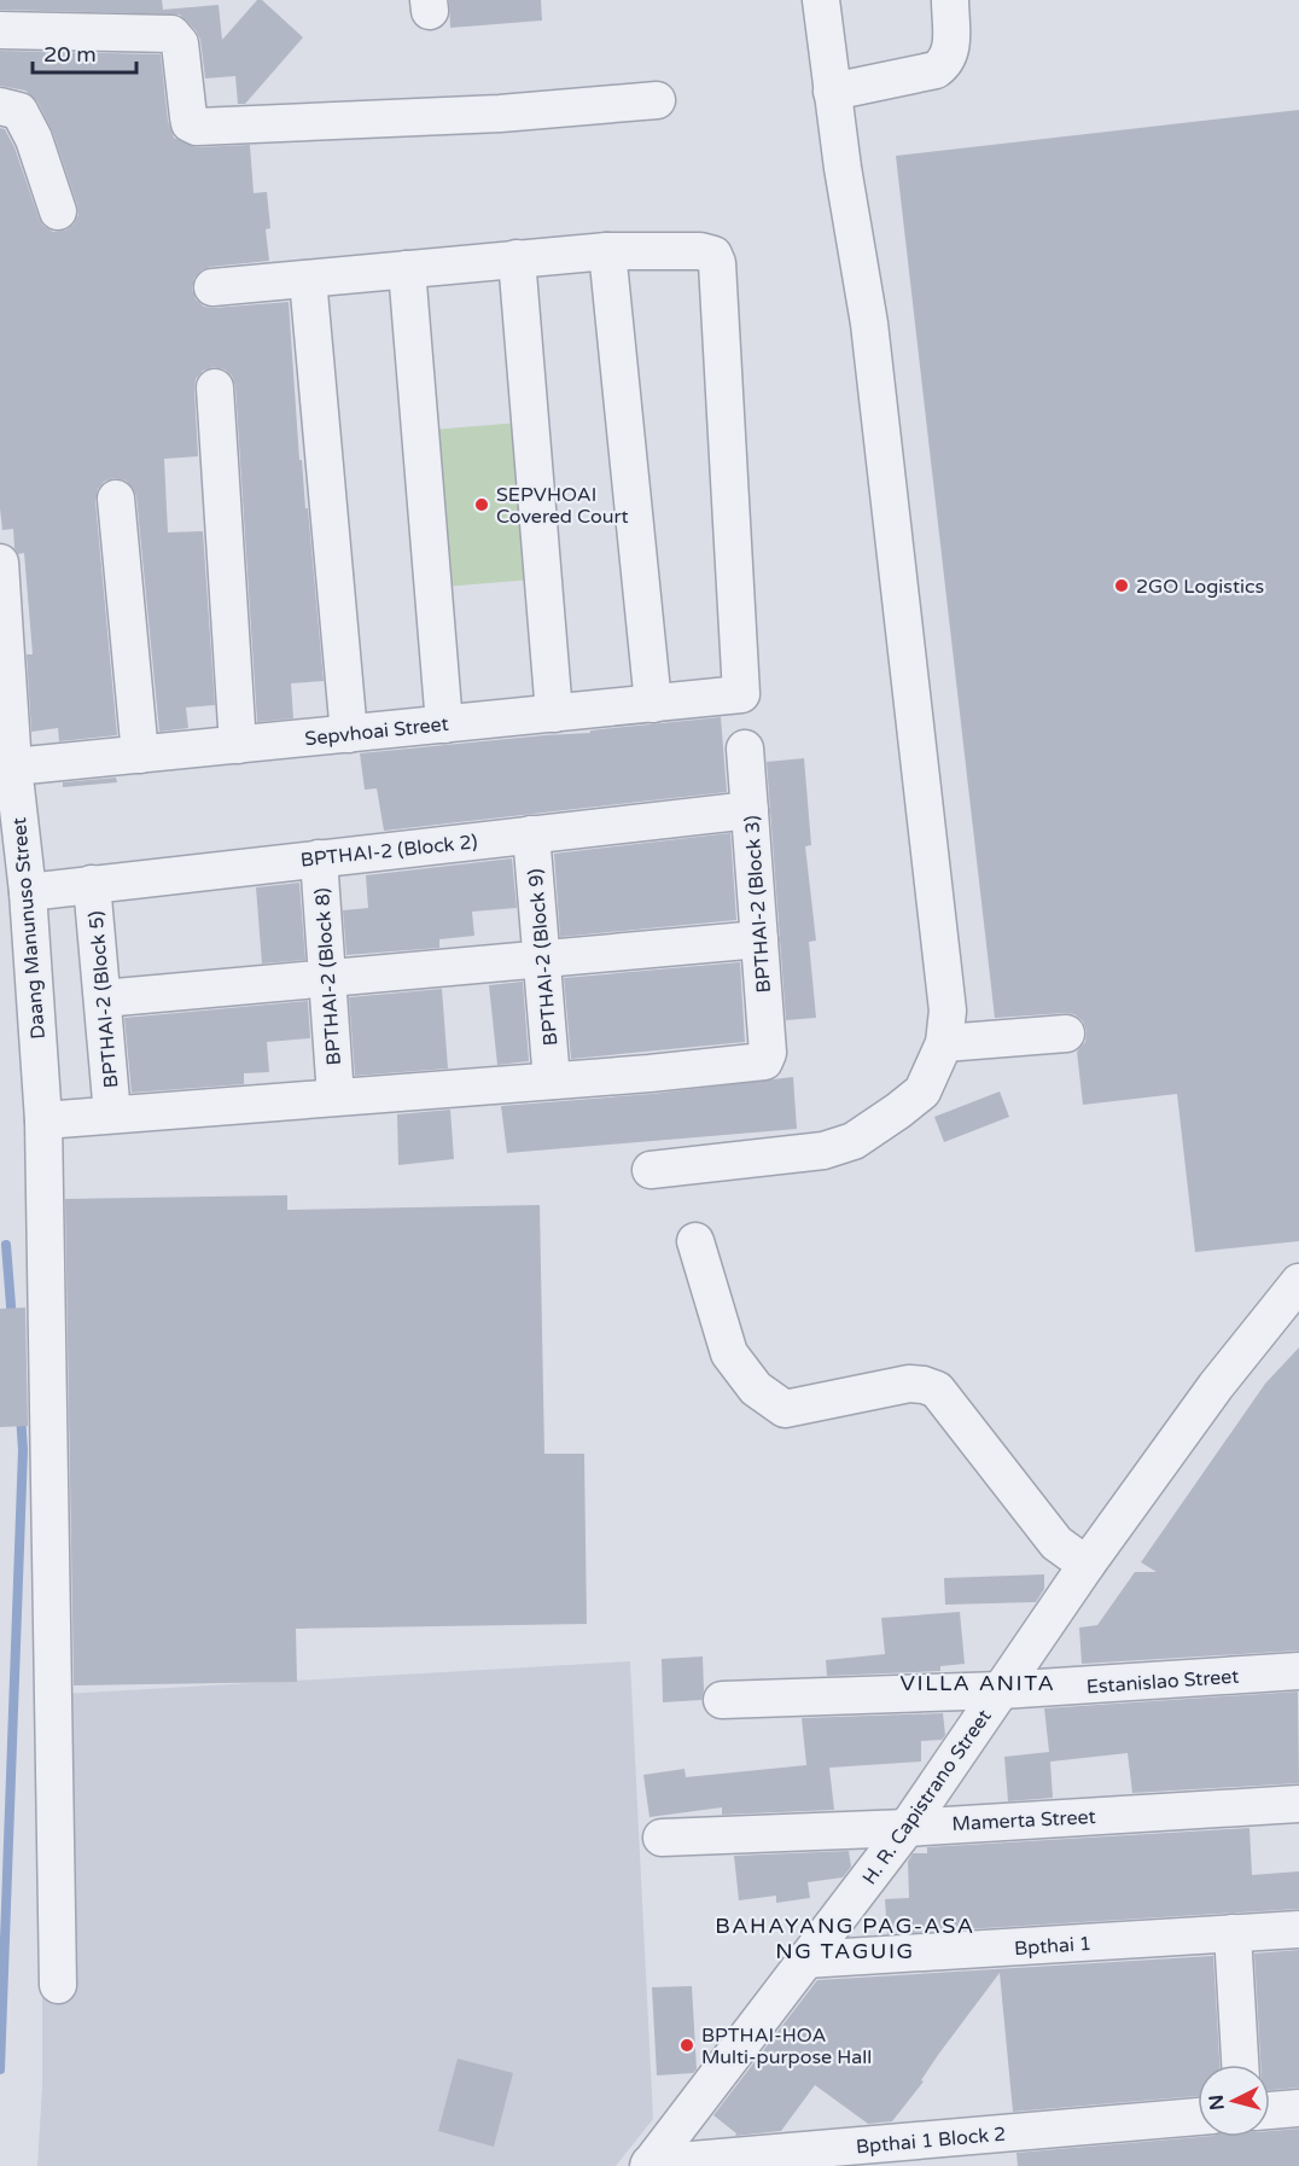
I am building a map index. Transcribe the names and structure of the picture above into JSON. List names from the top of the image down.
{
  "streets": {
    "street": [
      "Sepvhoai Street",
      "BPTHAI-2 (Block 2)",
      "BPTHAI-2 (Block 3)",
      "Daang Manunuso Street",
      "BPTHAI-2 (Block 9)",
      "BPTHAI-2 (Block 8)",
      "BPTHAI-2 (Block 5)",
      "Estanislao Street",
      "H. R. Capistrano Street",
      "Mamerta Street",
      "Bpthai 1",
      "Bpthai 1 Block 2"
    ]
  },
  "crossings": [
    ["Sepvhoai Street", "Daang Manunuso Street"],
    ["BPTHAI-2 (Block 2)", "BPTHAI-2 (Block 3)"],
    ["BPTHAI-2 (Block 2)", "Daang Manunuso Street"],
    ["BPTHAI-2 (Block 2)", "BPTHAI-2 (Block 9)"],
    ["BPTHAI-2 (Block 2)", "BPTHAI-2 (Block 8)"],
    ["BPTHAI-2 (Block 2)", "BPTHAI-2 (Block 5)"],
    ["BPTHAI-2 (Block 3)", "BPTHAI-2 (Block 9)"],
    ["Estanislao Street", "H. R. Capistrano Street"],
    ["H. R. Capistrano Street", "Mamerta Street"],
    ["H. R. Capistrano Street", "Bpthai 1"],
    ["H. R. Capistrano Street", "Bpthai 1 Block 2"]
  ],
  "districts": ["VILLA ANITA", "BAHAYANG PAG-ASA NG TAGUIG"],
  "places": ["SEPVHOAI Covered Court", "2GO Logistics", "BPTHAI-HOA Multi-purpose Hall"],
  "scale_bar": "20 m",
  "north": "left"
}
